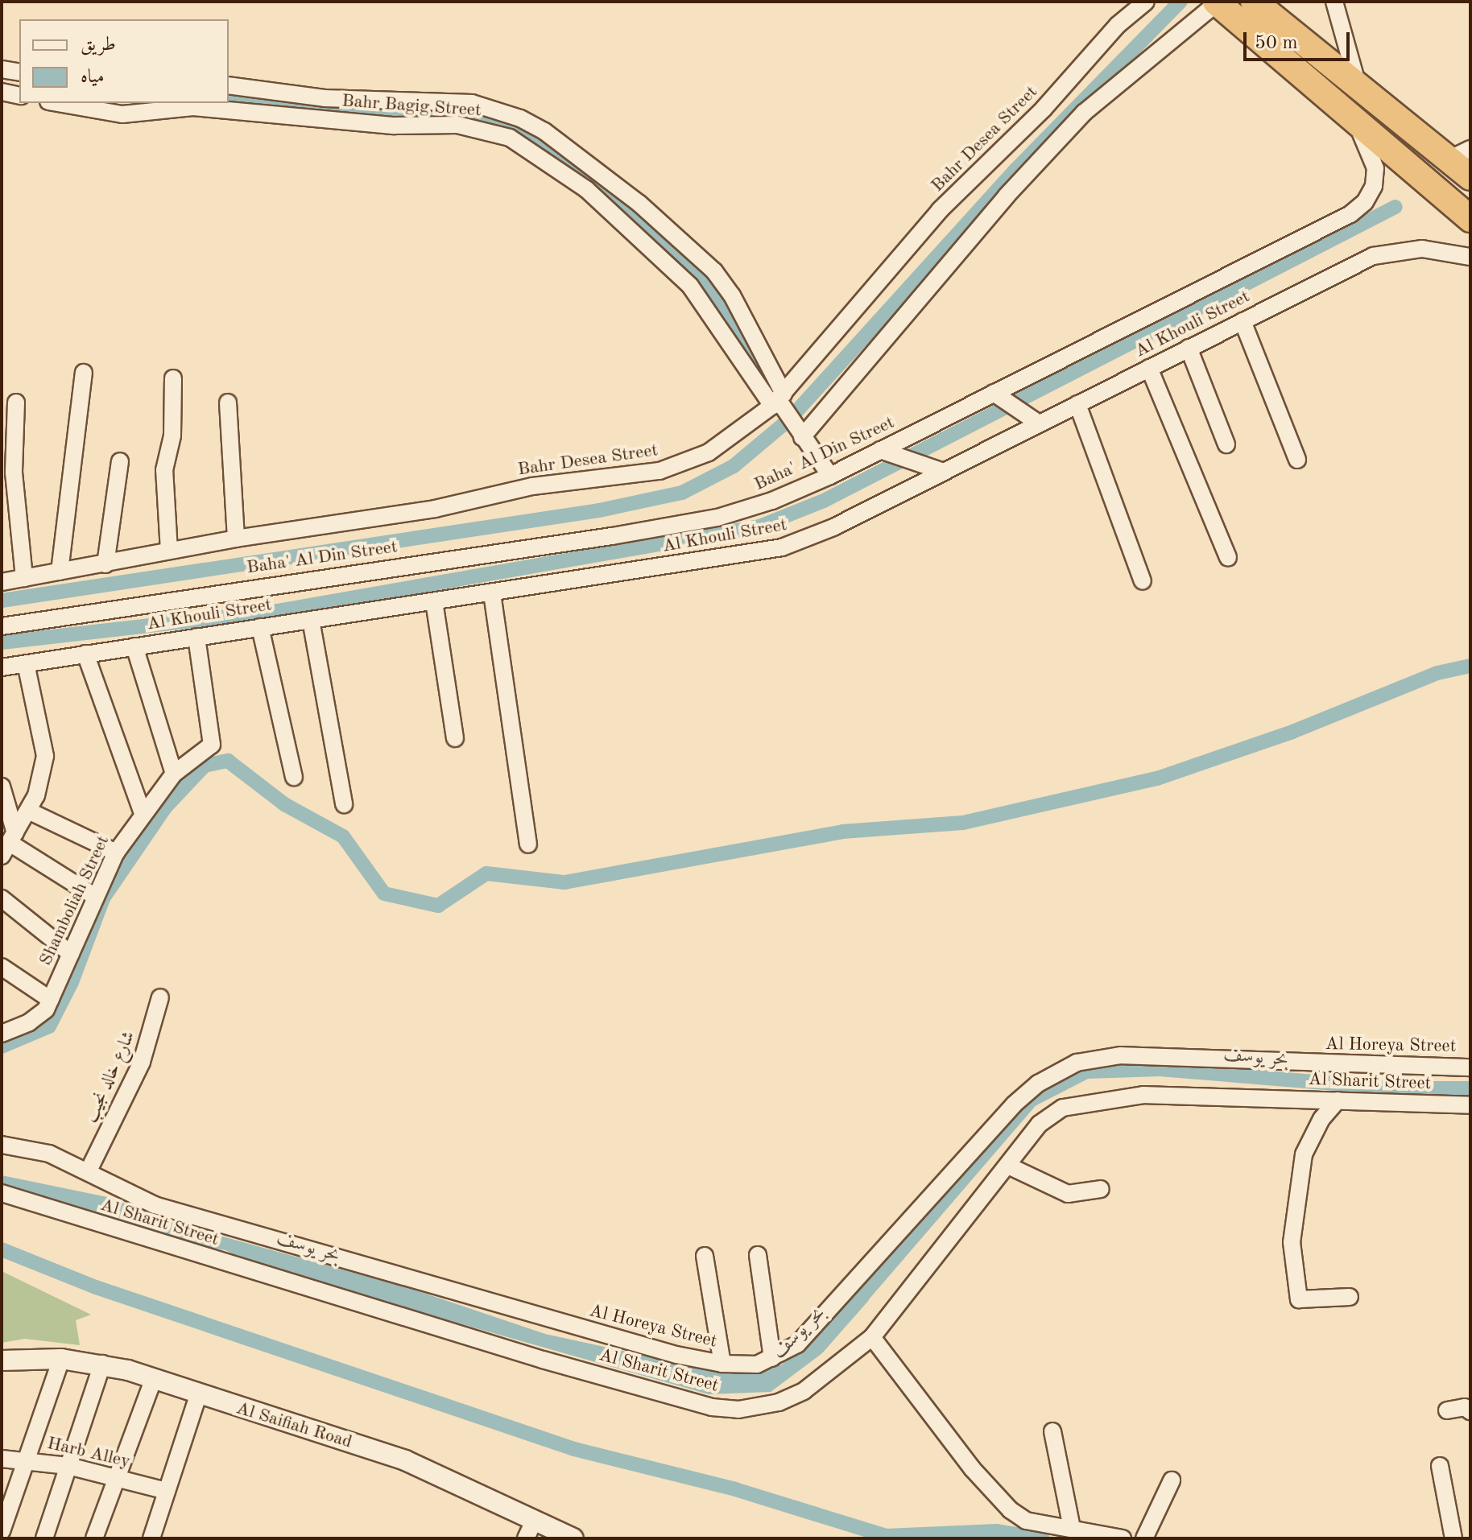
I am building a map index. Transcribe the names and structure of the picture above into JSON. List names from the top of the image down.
{
  "streets": {
    "street": [
      "Bahr Bagig Street",
      "Bahr Desea Street",
      "Al Khouli Street",
      "Baha' Al Din Street",
      "Shamboliah Street",
      "Al Horeya Street",
      "شارع خالد نجيب",
      "Al Sharit Street",
      "Al Saifiah Road",
      "Harb Alley"
    ]
  },
  "crossings": [
    ["Bahr Bagig Street", "Bahr Desea Street"],
    ["Al Khouli Street", "Shamboliah Street"],
    ["Al Horeya Street", "شارع خالد نجيب"]
  ],
  "water": ["بحر يوسف"],
  "legend": ["طريق", "مياه"],
  "scale_bar": "50 m"
}
